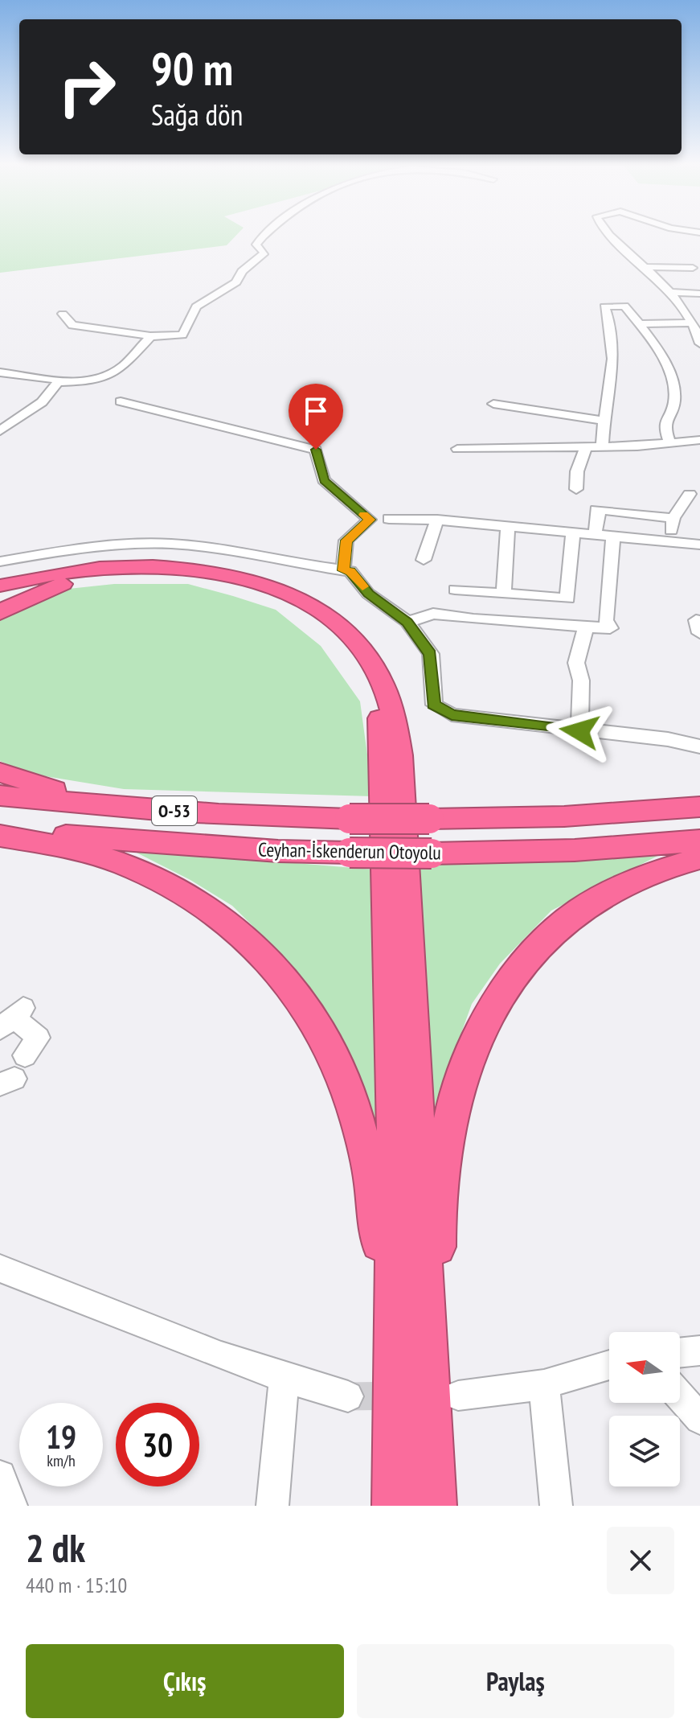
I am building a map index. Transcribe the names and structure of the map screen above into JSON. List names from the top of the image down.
{
  "streets": {
    "highway": ["O-53", "Ceyhan-İskenderun Otoyolu"]
  },
  "north": "left",
  "page": {
    "turn": ["90 m", "Sağa dön"],
    "speed": "19 km/h",
    "limit": "30",
    "heading": ["2 dk", "440 m · 15:10"],
    "buttons": ["Çıkış", "Paylaş"]
  }
}
